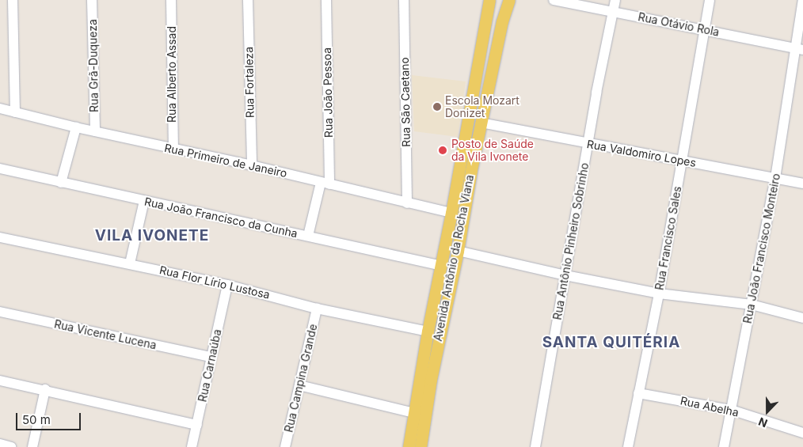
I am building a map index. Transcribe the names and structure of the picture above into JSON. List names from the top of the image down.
{
  "streets": {
    "main road": ["Avenida Antônio da Rocha Viana"],
    "street": [
      "Rua Otávio Rola",
      "Rua Grã-Duqueza",
      "Rua Alberto Assad",
      "Rua Fortaleza",
      "Rua João Pessoa",
      "Rua São Caetano",
      "Rua Valdomiro Lopes",
      "Rua Primeiro de Janeiro",
      "Rua João Francisco da Cunha",
      "Rua Francisco Sales",
      "Rua Antônio Pinheiro Sobrinho",
      "Rua João Francisco Monteiro",
      "Rua Flor Lírio Lustosa",
      "Rua Vicente Lucena",
      "Rua Carnaúba",
      "Rua Campina Grande",
      "Rua Abelha"
    ]
  },
  "crossings": [
    ["Rua Otávio Rola", "Rua Francisco Sales"],
    ["Rua Otávio Rola", "Rua Antônio Pinheiro Sobrinho"],
    ["Rua Otávio Rola", "Rua João Francisco Monteiro"],
    ["Rua Grã-Duqueza", "Rua Primeiro de Janeiro"],
    ["Rua Alberto Assad", "Rua Primeiro de Janeiro"],
    ["Rua Fortaleza", "Rua Primeiro de Janeiro"],
    ["Rua João Pessoa", "Rua Primeiro de Janeiro"],
    ["Rua João Pessoa", "Rua João Francisco da Cunha"],
    ["Rua São Caetano", "Rua Primeiro de Janeiro"],
    ["Rua Valdomiro Lopes", "Rua Francisco Sales"],
    ["Rua Valdomiro Lopes", "Rua Antônio Pinheiro Sobrinho"],
    ["Rua Valdomiro Lopes", "Rua João Francisco Monteiro"],
    ["Rua Valdomiro Lopes", "Avenida Antônio da Rocha Viana"],
    ["Rua Primeiro de Janeiro", "Avenida Antônio da Rocha Viana"],
    ["Rua João Francisco da Cunha", "Avenida Antônio da Rocha Viana"],
    ["Rua Francisco Sales", "Rua Abelha"],
    ["Rua João Francisco Monteiro", "Rua Abelha"],
    ["Avenida Antônio da Rocha Viana", "Rua Flor Lírio Lustosa"],
    ["Rua Flor Lírio Lustosa", "Rua Carnaúba"],
    ["Rua Flor Lírio Lustosa", "Rua Campina Grande"],
    ["Rua Vicente Lucena", "Rua Carnaúba"]
  ],
  "districts": ["VILA IVONETE", "SANTA QUITÉRIA"],
  "places": ["Escola Mozart Donizet", "Posto de Saúde da Vila Ivonete"],
  "scale_bar": "50 m",
  "north": "bottom"
}
